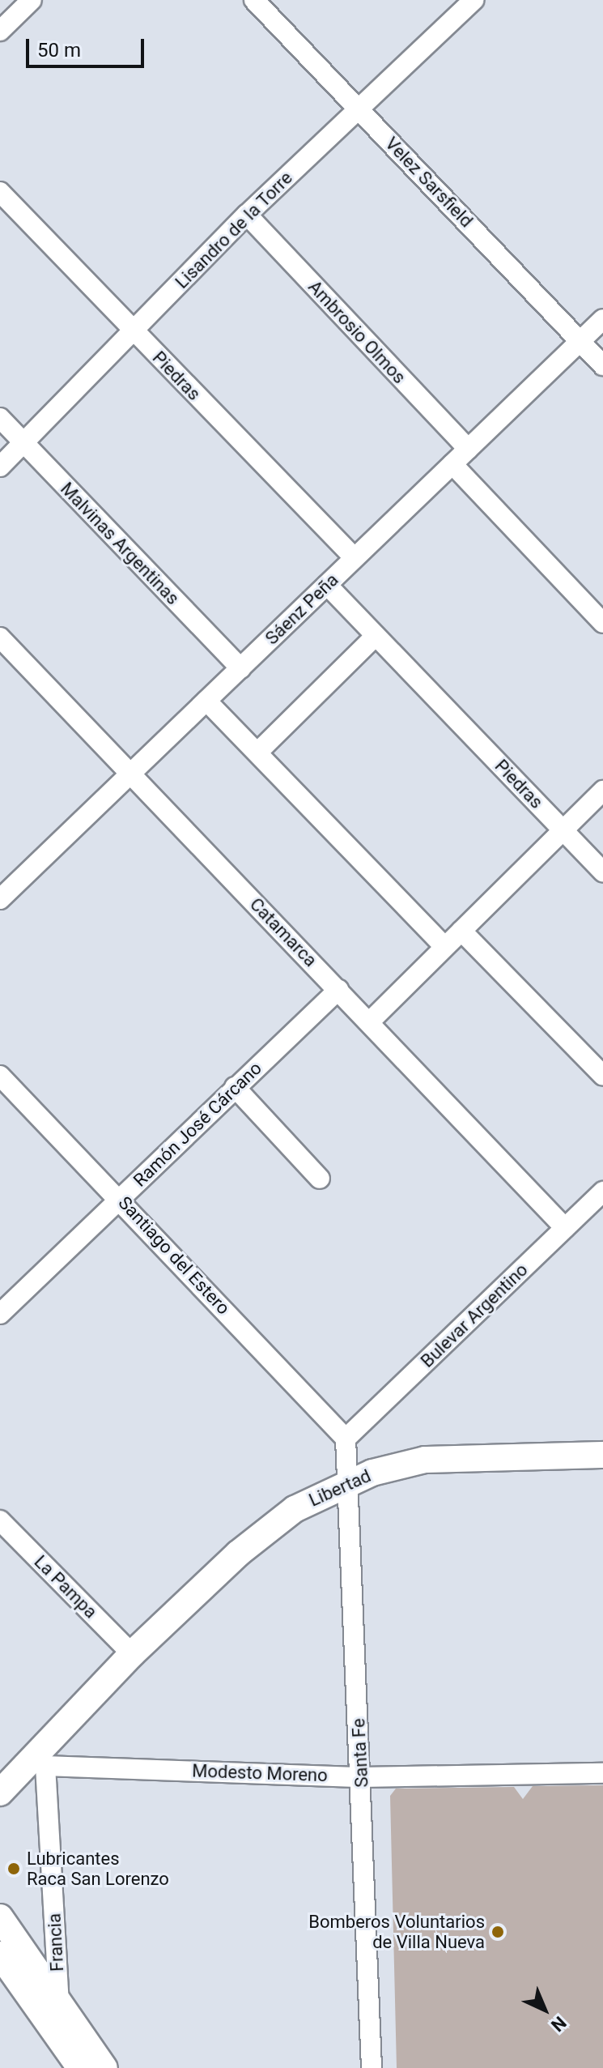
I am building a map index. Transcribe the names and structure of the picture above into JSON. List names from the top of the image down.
{
  "streets": {
    "main road": ["Libertad"],
    "street": [
      "Velez Sarsfield",
      "Lisandro de la Torre",
      "Ambrosio Olmos",
      "Piedras",
      "Malvinas Argentinas",
      "Sáenz Peña",
      "Catamarca",
      "Ramón José Cárcano",
      "Santiago del Estero",
      "Bulevar Argentino",
      "La Pampa",
      "Santa Fe",
      "Modesto Moreno",
      "Francia"
    ]
  },
  "crossings": [
    ["Velez Sarsfield", "Lisandro de la Torre"],
    ["Velez Sarsfield", "Sáenz Peña"],
    ["Lisandro de la Torre", "Ambrosio Olmos"],
    ["Lisandro de la Torre", "Piedras"],
    ["Lisandro de la Torre", "Malvinas Argentinas"],
    ["Ambrosio Olmos", "Sáenz Peña"],
    ["Piedras", "Sáenz Peña"],
    ["Malvinas Argentinas", "Sáenz Peña"],
    ["Sáenz Peña", "Catamarca"],
    ["Catamarca", "Ramón José Cárcano"],
    ["Catamarca", "Bulevar Argentino"],
    ["Ramón José Cárcano", "Santiago del Estero"],
    ["Santiago del Estero", "Bulevar Argentino"],
    ["Santiago del Estero", "Santa Fe"],
    ["Bulevar Argentino", "Santa Fe"],
    ["Libertad", "La Pampa"],
    ["Libertad", "Santa Fe"],
    ["Libertad", "Modesto Moreno"],
    ["Libertad", "Francia"],
    ["Santa Fe", "Modesto Moreno"],
    ["Modesto Moreno", "Francia"]
  ],
  "places": ["Lubricantes Raca San Lorenzo", "Bomberos Voluntarios de Villa Nueva"],
  "scale_bar": "50 m",
  "north": "bottom right"
}
